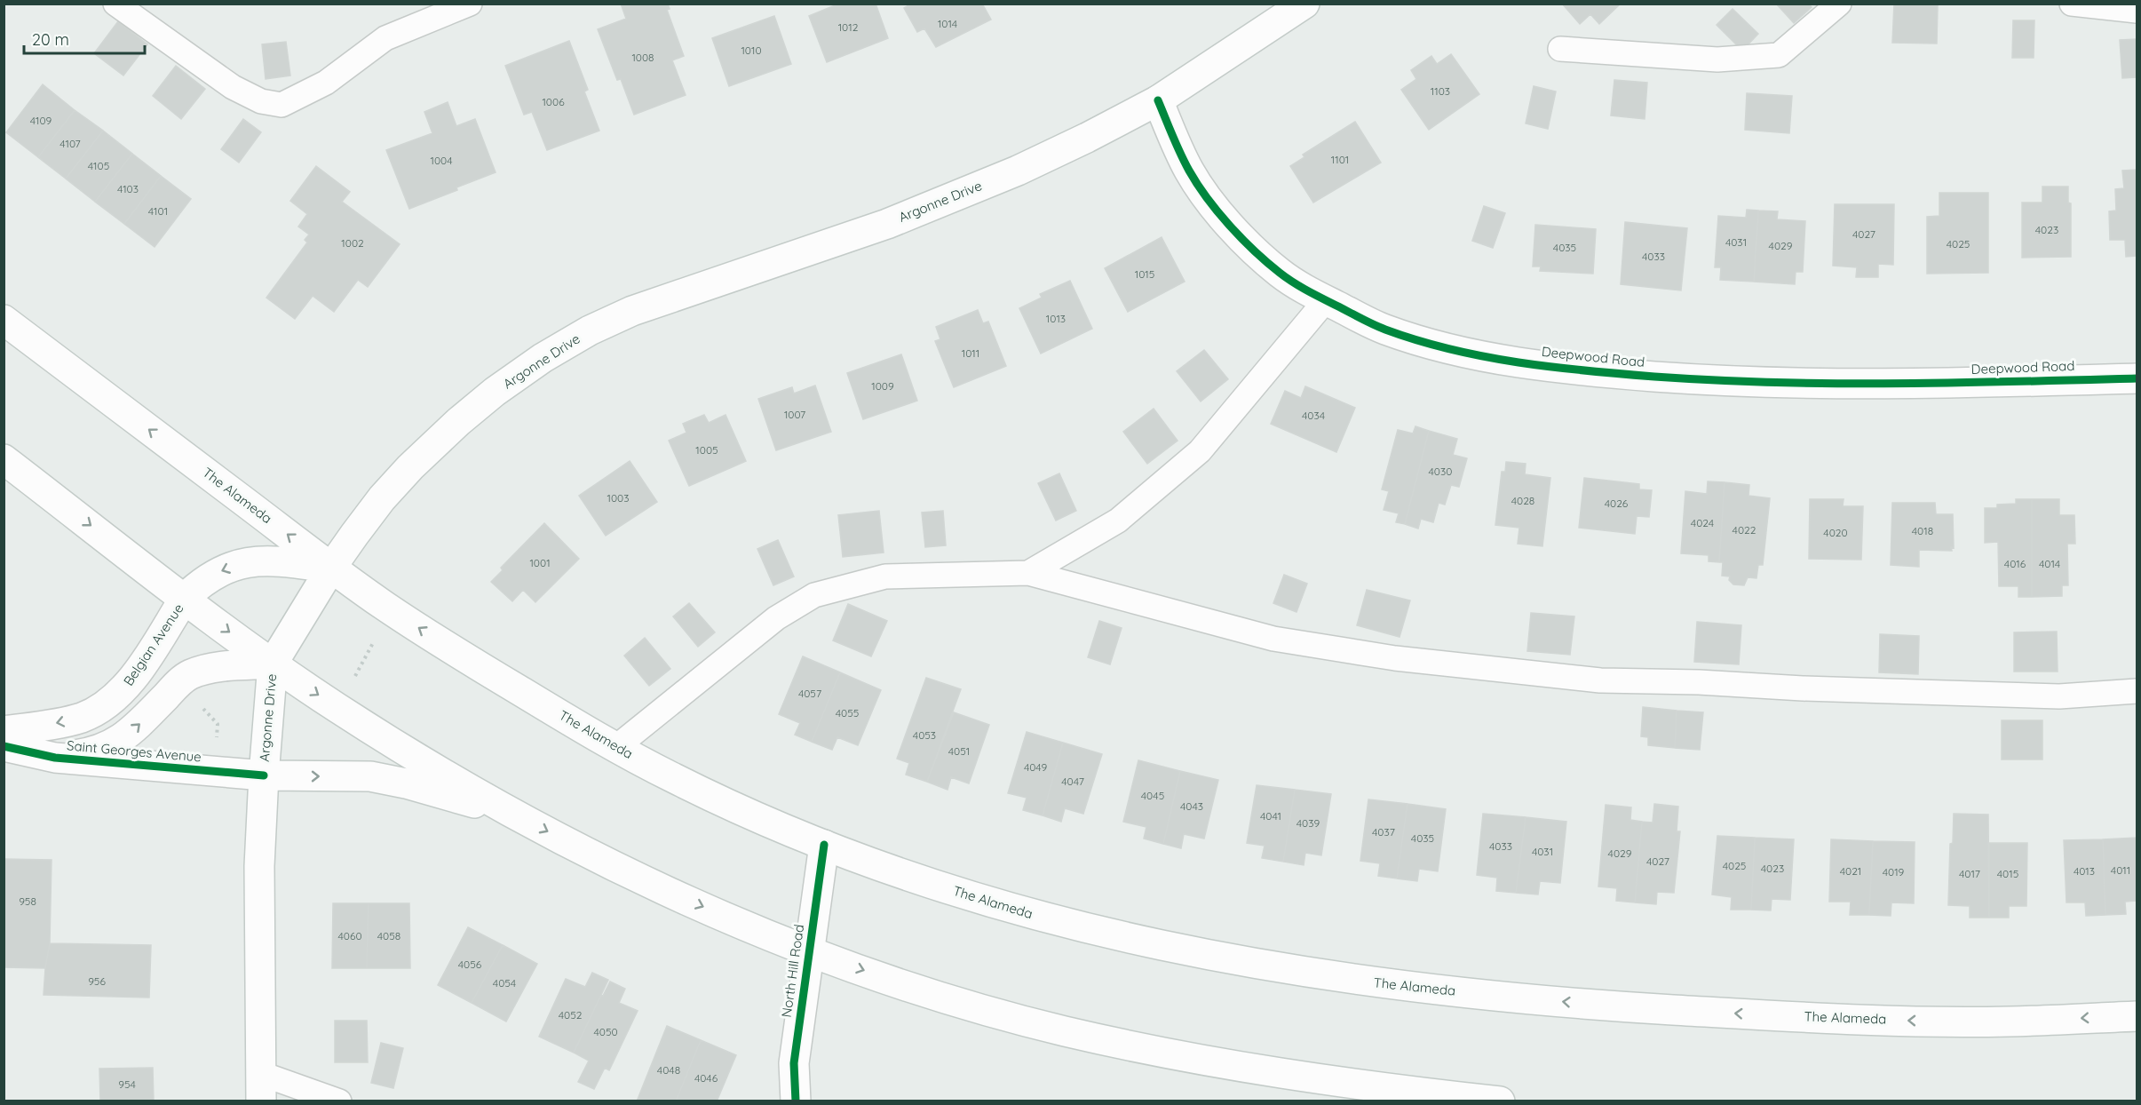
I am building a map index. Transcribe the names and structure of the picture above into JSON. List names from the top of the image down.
{
  "streets": {
    "main road": [
      "Argonne Drive",
      "Deepwood Road",
      "The Alameda",
      "Belgian Avenue",
      "Saint Georges Avenue",
      "North Hill Road"
    ]
  },
  "crossings": [
    ["Argonne Drive", "Deepwood Road"],
    ["Argonne Drive", "The Alameda"],
    ["Argonne Drive", "Belgian Avenue"],
    ["Argonne Drive", "Saint Georges Avenue"],
    ["The Alameda", "Belgian Avenue"],
    ["The Alameda", "North Hill Road"]
  ],
  "one_way": ["Belgian Avenue"],
  "house_numbers": [
    "1014",
    "1012",
    "1010",
    "1008",
    "1103",
    "1006",
    "4109",
    "4107",
    "1101",
    "1004",
    "4105",
    "4103",
    "4101",
    "4023",
    "4027",
    "4031",
    "1002",
    "4025",
    "4029",
    "4035",
    "4033",
    "1015",
    "1013",
    "1011",
    "1009",
    "1007",
    "4034",
    "1005",
    "4030",
    "1003",
    "4028",
    "4026",
    "4024",
    "4022",
    "4018",
    "4020",
    "1001",
    "4016",
    "4014",
    "4057",
    "4055",
    "4053",
    "4051",
    "4049",
    "4047",
    "4045",
    "4043",
    "4041",
    "4039",
    "4037",
    "4035",
    "4033",
    "4031",
    "4029",
    "4027",
    "4025",
    "4023",
    "4011",
    "4021",
    "4013",
    "4019",
    "4017",
    "4015",
    "958",
    "4060",
    "4058",
    "4056",
    "956",
    "4054",
    "4052",
    "4050",
    "4048",
    "4046",
    "954"
  ],
  "scale_bar": "20 m"
}
